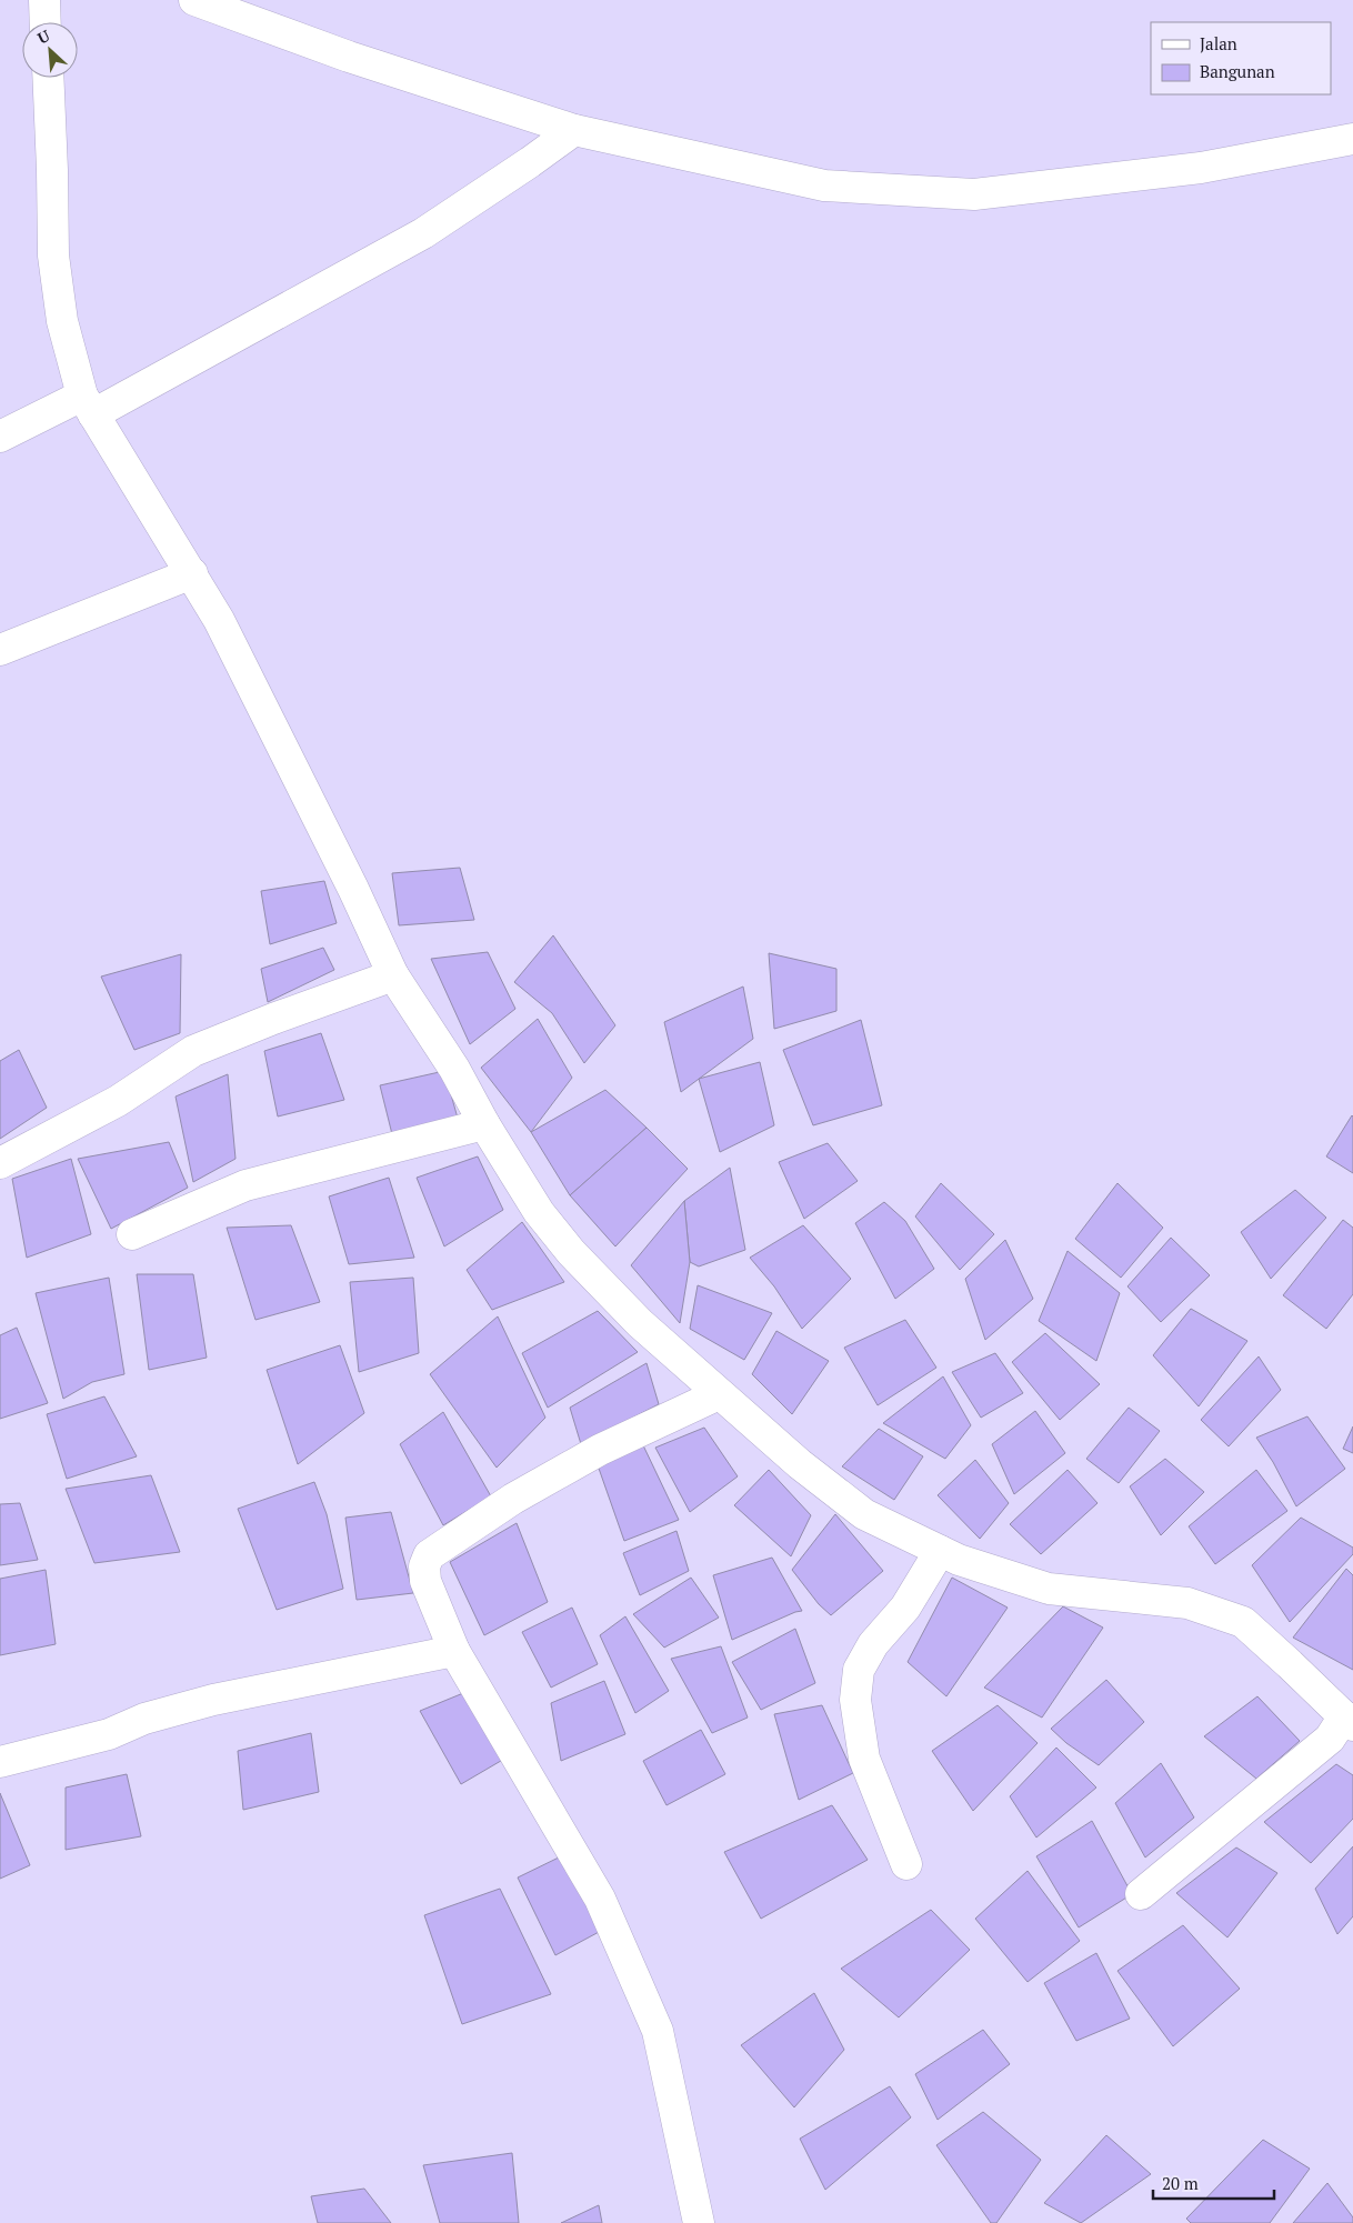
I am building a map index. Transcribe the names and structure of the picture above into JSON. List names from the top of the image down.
{
  "legend": ["Jalan", "Bangunan"],
  "scale_bar": "20 m",
  "north": "top left"
}
